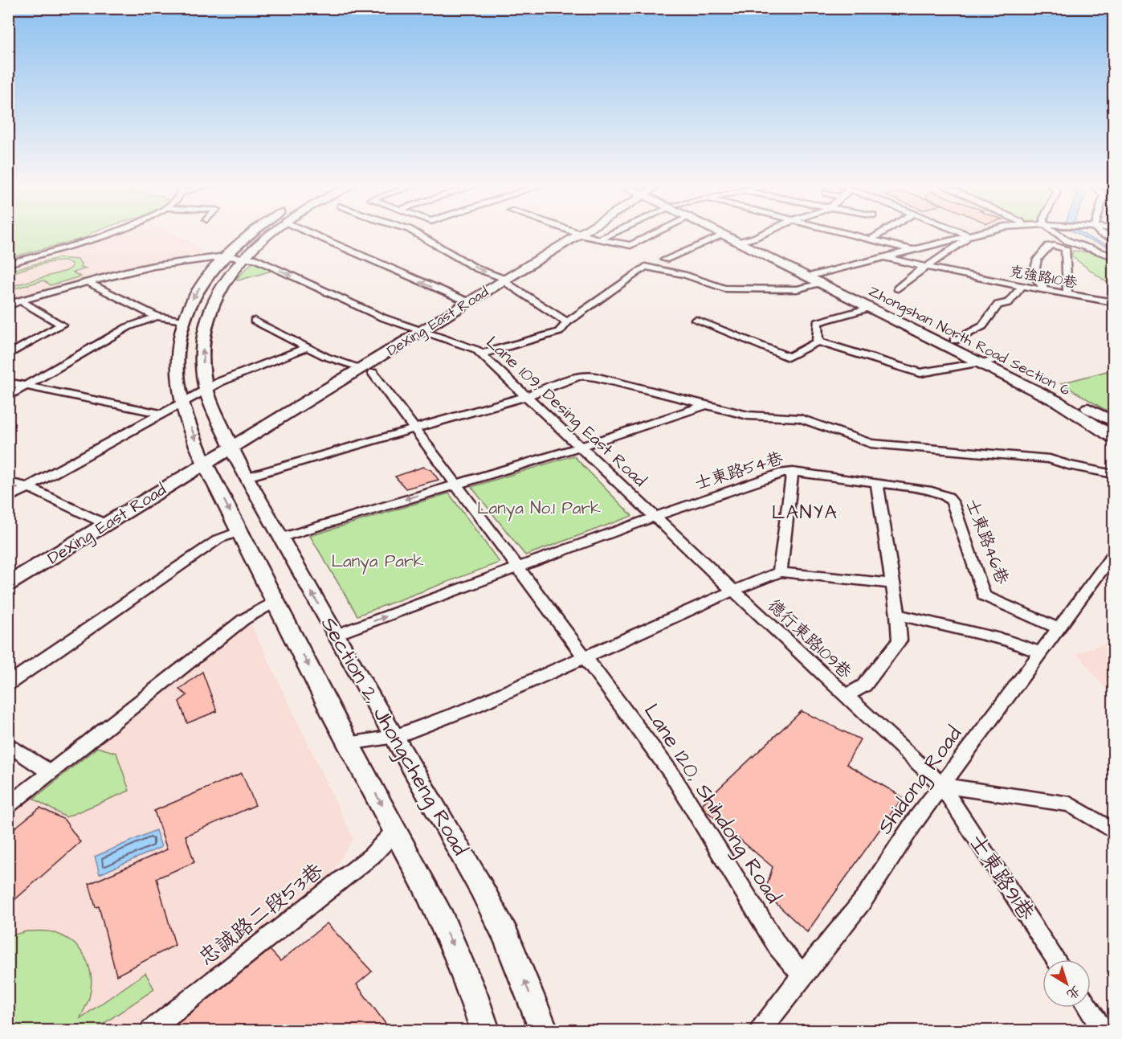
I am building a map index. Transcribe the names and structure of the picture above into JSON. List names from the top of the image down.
{
  "streets": {
    "street": [
      "克強路10巷",
      "DeXing East Road",
      "Zhongshan North Road Section 6",
      "Lane 109, Desing East Road",
      "士東路54巷",
      "士東路46巷",
      "德行東路109巷",
      "Section 2, Jhongcheng Road",
      "Shidong Road",
      "Lane 120, Shihdong Road",
      "士東路91巷",
      "忠誠路二段53巷"
    ]
  },
  "crossings": [
    ["DeXing East Road", "Lane 109, Desing East Road"],
    ["DeXing East Road", "Section 2, Jhongcheng Road"],
    ["Lane 109, Desing East Road", "士東路54巷"],
    ["Lane 109, Desing East Road", "德行東路109巷"],
    ["Lane 109, Desing East Road", "Section 2, Jhongcheng Road"],
    ["士東路54巷", "士東路46巷"],
    ["士東路54巷", "德行東路109巷"],
    ["士東路54巷", "Section 2, Jhongcheng Road"],
    ["士東路54巷", "Lane 120, Shihdong Road"],
    ["士東路46巷", "Shidong Road"],
    ["德行東路109巷", "Shidong Road"],
    ["德行東路109巷", "士東路91巷"],
    ["Section 2, Jhongcheng Road", "忠誠路二段53巷"],
    ["Shidong Road", "Lane 120, Shihdong Road"],
    ["Shidong Road", "士東路91巷"]
  ],
  "districts": ["LANYA"],
  "parks": ["Lanya No.1 Park", "Lanya Park"],
  "north": "bottom right"
}
